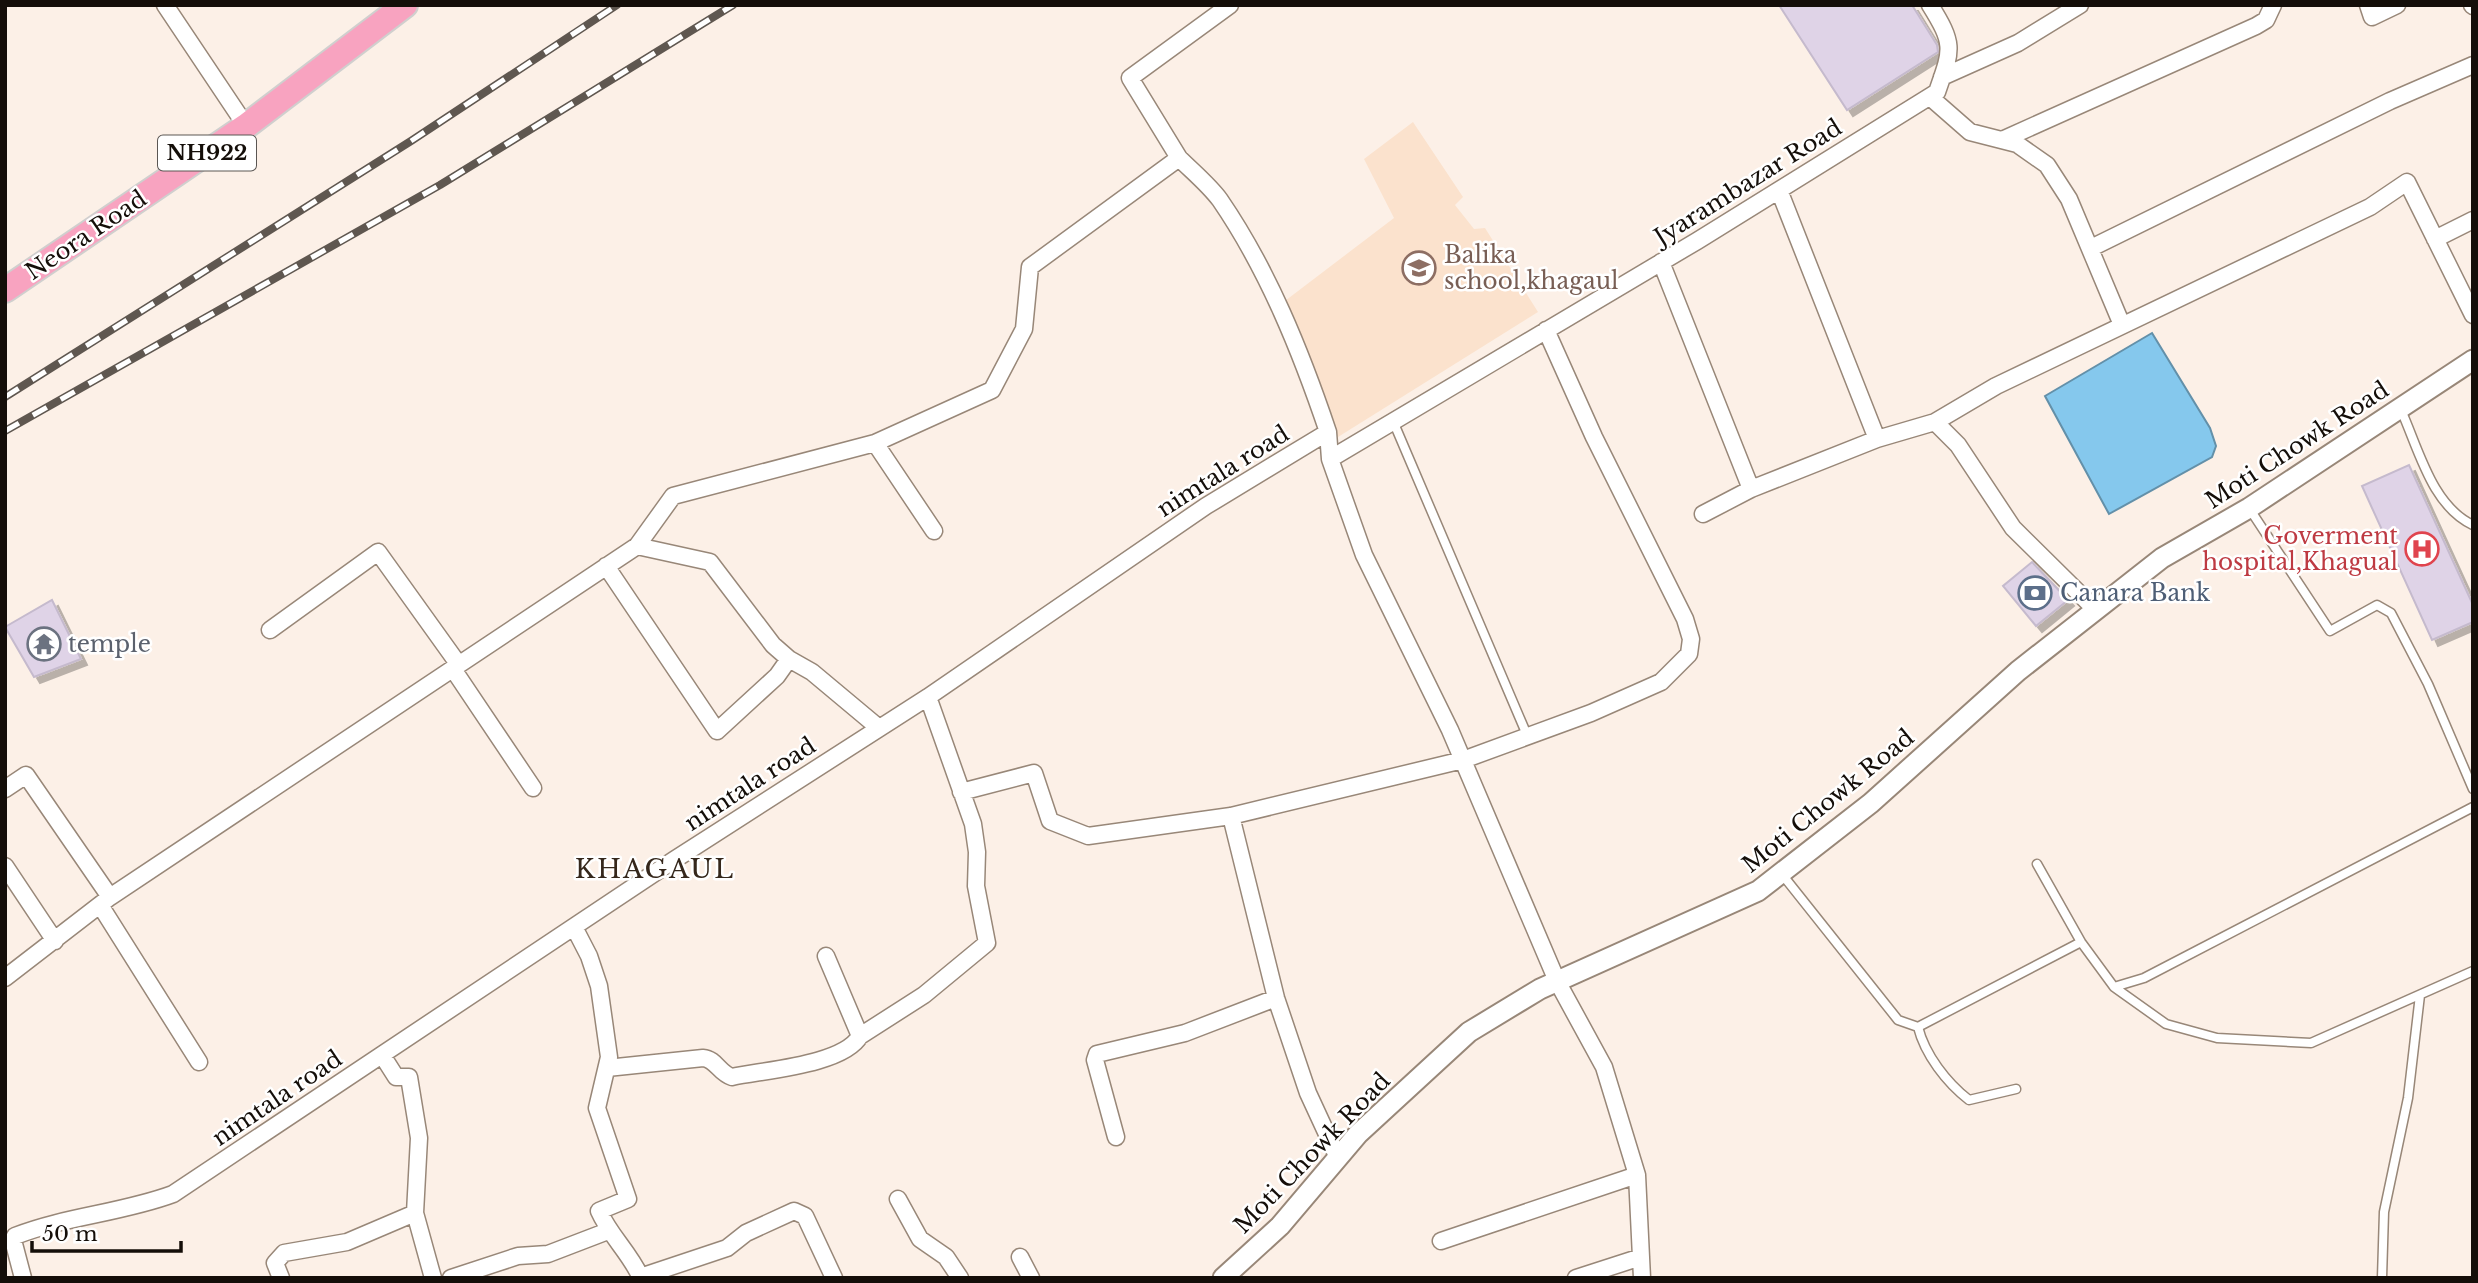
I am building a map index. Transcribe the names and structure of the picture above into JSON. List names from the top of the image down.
{
  "streets": {
    "main road": ["NH922", "Neora Road"],
    "street": ["Jyarambazar Road", "Moti Chowk Road", "nimtala road"]
  },
  "districts": ["KHAGAUL"],
  "places": {
    "school or university": ["Balika school,khagaul"],
    "hospital": ["Goverment hospital,Khagual"],
    "bank": ["Canara Bank"],
    "temple": ["temple"]
  },
  "scale_bar": "50 m"
}
